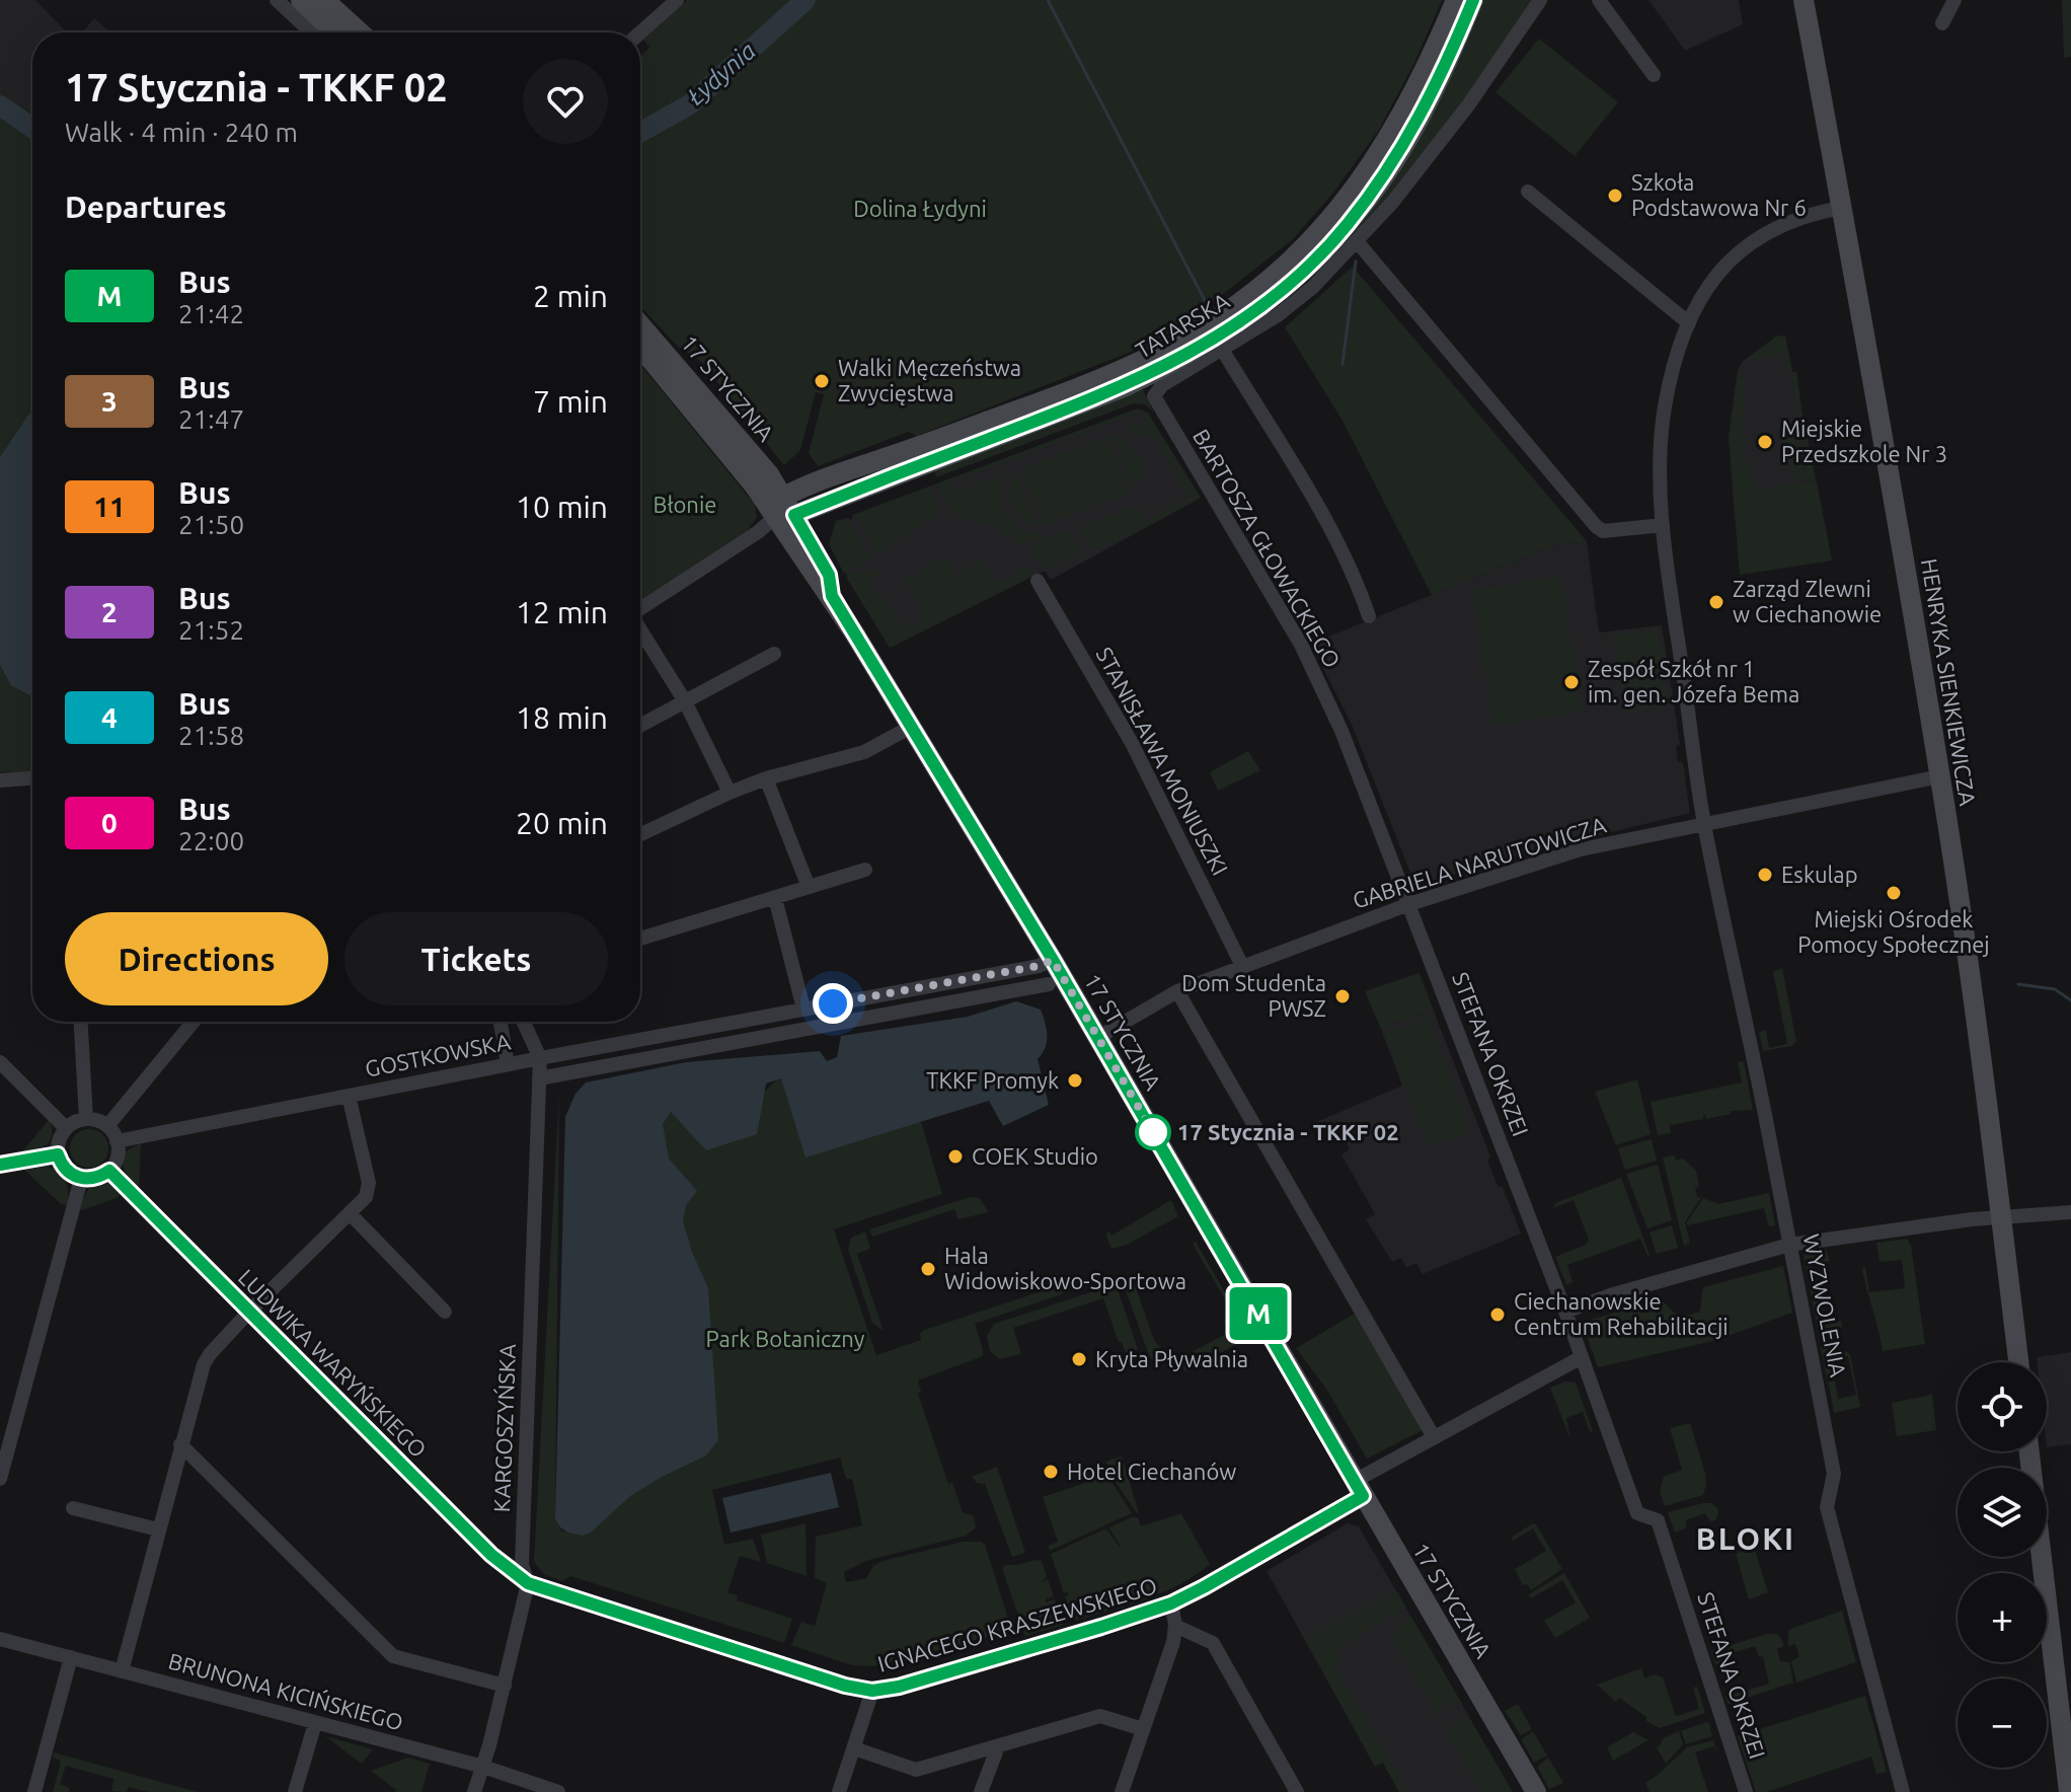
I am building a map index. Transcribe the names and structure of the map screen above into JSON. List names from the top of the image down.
{
  "streets": {
    "street": [
      "TATARSKA",
      "17 STYCZNIA",
      "BARTOSZA GŁOWACKIEGO",
      "HENRYKA SIENKIEWICZA",
      "STANISŁAWA MONIUSZKI",
      "GABRIELA NARUTOWICZA",
      "STEFANA OKRZEI",
      "GOSTKOWSKA",
      "WYZWOLENIA",
      "LUDWIKA WARYŃSKIEGO",
      "KARGOSZYŃSKA",
      "IGNACEGO KRASZEWSKIEGO",
      "BRUNONA KICIŃSKIEGO"
    ]
  },
  "crossings": [
    ["TATARSKA", "17 STYCZNIA"],
    ["TATARSKA", "BARTOSZA GŁOWACKIEGO"],
    ["17 STYCZNIA", "GABRIELA NARUTOWICZA"],
    ["17 STYCZNIA", "GOSTKOWSKA"],
    ["17 STYCZNIA", "IGNACEGO KRASZEWSKIEGO"],
    ["BARTOSZA GŁOWACKIEGO", "GABRIELA NARUTOWICZA"],
    ["BARTOSZA GŁOWACKIEGO", "STEFANA OKRZEI"],
    ["HENRYKA SIENKIEWICZA", "GABRIELA NARUTOWICZA"],
    ["HENRYKA SIENKIEWICZA", "WYZWOLENIA"],
    ["STANISŁAWA MONIUSZKI", "GABRIELA NARUTOWICZA"],
    ["GABRIELA NARUTOWICZA", "STEFANA OKRZEI"],
    ["GABRIELA NARUTOWICZA", "WYZWOLENIA"],
    ["STEFANA OKRZEI", "IGNACEGO KRASZEWSKIEGO"],
    ["GOSTKOWSKA", "LUDWIKA WARYŃSKIEGO"],
    ["GOSTKOWSKA", "KARGOSZYŃSKA"],
    ["LUDWIKA WARYŃSKIEGO", "KARGOSZYŃSKA"],
    ["LUDWIKA WARYŃSKIEGO", "IGNACEGO KRASZEWSKIEGO"],
    ["KARGOSZYŃSKA", "IGNACEGO KRASZEWSKIEGO"],
    ["KARGOSZYŃSKA", "BRUNONA KICIŃSKIEGO"]
  ],
  "districts": ["BLOKI"],
  "water": ["Łydynia"],
  "parks": ["Dolina Łydyni", "Błonie", "Park Botaniczny"],
  "places": [
    "Szkoła Podstawowa Nr 6",
    "Walki Męczeństwa Zwycięstwa",
    "Miejskie Przedszkole Nr 3",
    "Zarząd Zlewni w Ciechanowie",
    "Zespół Szkół nr 1 im. gen. Józefa Bema",
    "Eskulap",
    "Miejski Ośrodek Pomocy Społecznej",
    "Dom Studenta PWSZ",
    "TKKF Promyk",
    "17 Stycznia - TKKF 02",
    "COEK Studio",
    "Hala Widowiskowo-Sportowa",
    "Ciechanowskie Centrum Rehabilitacji",
    "Kryta Pływalnia",
    "Hotel Ciechanów"
  ],
  "lines": ["bus line M"],
  "page": {
    "on_map": "M",
    "heading": [
      ["17 Stycznia - TKKF 02", "Walk · 4 min · 240 m"],
      "Departures"
    ],
    "list": [
      {
        "mark": "M",
        "name": "Bus",
        "note": "21:42",
        "value": "2 min"
      },
      {
        "mark": "3",
        "name": "Bus",
        "note": "21:47",
        "value": "7 min"
      },
      {
        "mark": "11",
        "name": "Bus",
        "note": "21:50",
        "value": "10 min"
      },
      {
        "mark": "2",
        "name": "Bus",
        "note": "21:52",
        "value": "12 min"
      },
      {
        "mark": "4",
        "name": "Bus",
        "note": "21:58",
        "value": "18 min"
      },
      {
        "mark": "0",
        "name": "Bus",
        "note": "22:00",
        "value": "20 min"
      }
    ],
    "buttons": ["Directions", "Tickets"],
    "map_buttons": ["+", "−"]
  }
}
